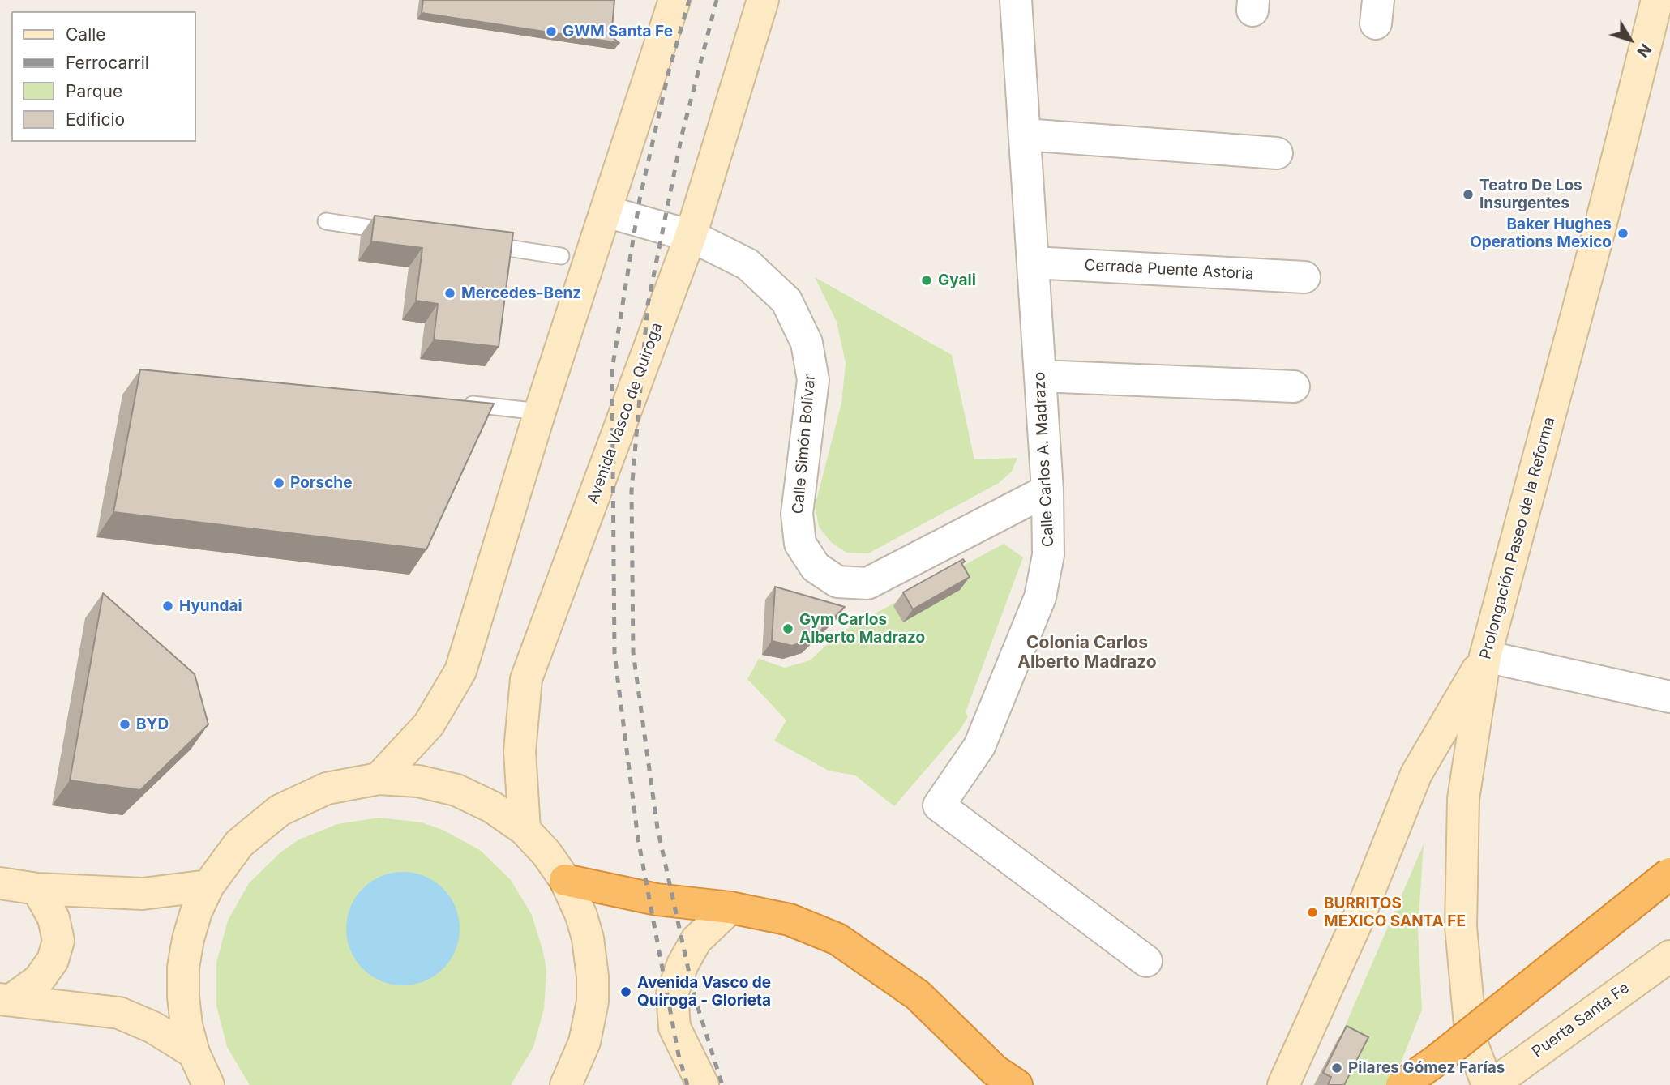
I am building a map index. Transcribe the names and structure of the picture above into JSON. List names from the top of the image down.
{
  "streets": {
    "main road": ["Avenida Vasco de Quiroga", "Prolongación Paseo de la Reforma", "Puerta Santa Fe"],
    "street": ["Cerrada Puente Astoria", "Calle Simón Bolívar", "Calle Carlos A. Madrazo"]
  },
  "crossings": [
    ["Cerrada Puente Astoria", "Calle Carlos A. Madrazo"],
    ["Avenida Vasco de Quiroga", "Calle Simón Bolívar"],
    ["Calle Simón Bolívar", "Calle Carlos A. Madrazo"],
    ["Prolongación Paseo de la Reforma", "Puerta Santa Fe"]
  ],
  "districts": ["Colonia Carlos Alberto Madrazo"],
  "places": [
    "GWM Santa Fe",
    "Teatro De Los Insurgentes",
    "Baker Hughes Operations Mexico",
    "Gyali",
    "Mercedes-Benz",
    "Porsche",
    "Hyundai",
    "Gym Carlos Alberto Madrazo",
    "BYD",
    "BURRITOS MEXICO SANTA FE",
    "Avenida Vasco de Quiroga - Glorieta",
    "Pilares Gómez Farías"
  ],
  "legend": [
    "Calle",
    "Ferrocarril",
    "Parque",
    "Edificio"
  ],
  "north": "bottom right"
}
